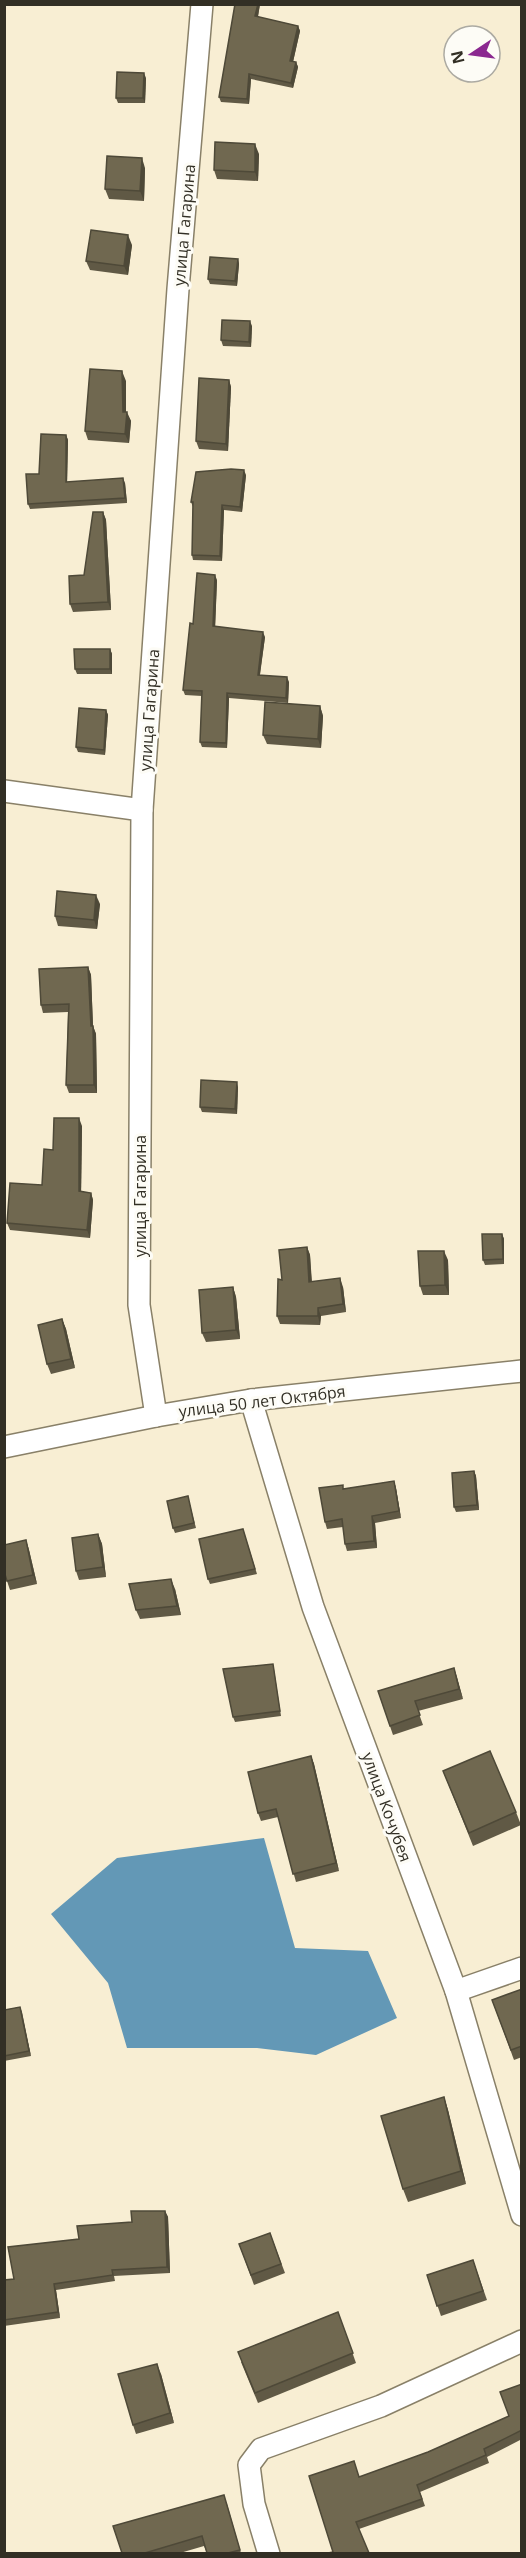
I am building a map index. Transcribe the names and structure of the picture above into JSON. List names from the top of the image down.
{
  "streets": {
    "street": ["улица Гагарина", "улица 50 лет Октября", "улица Кочубея"]
  },
  "crossings": [
    ["улица Гагарина", "улица 50 лет Октября"],
    ["улица 50 лет Октября", "улица Кочубея"]
  ],
  "north": "left"
}
